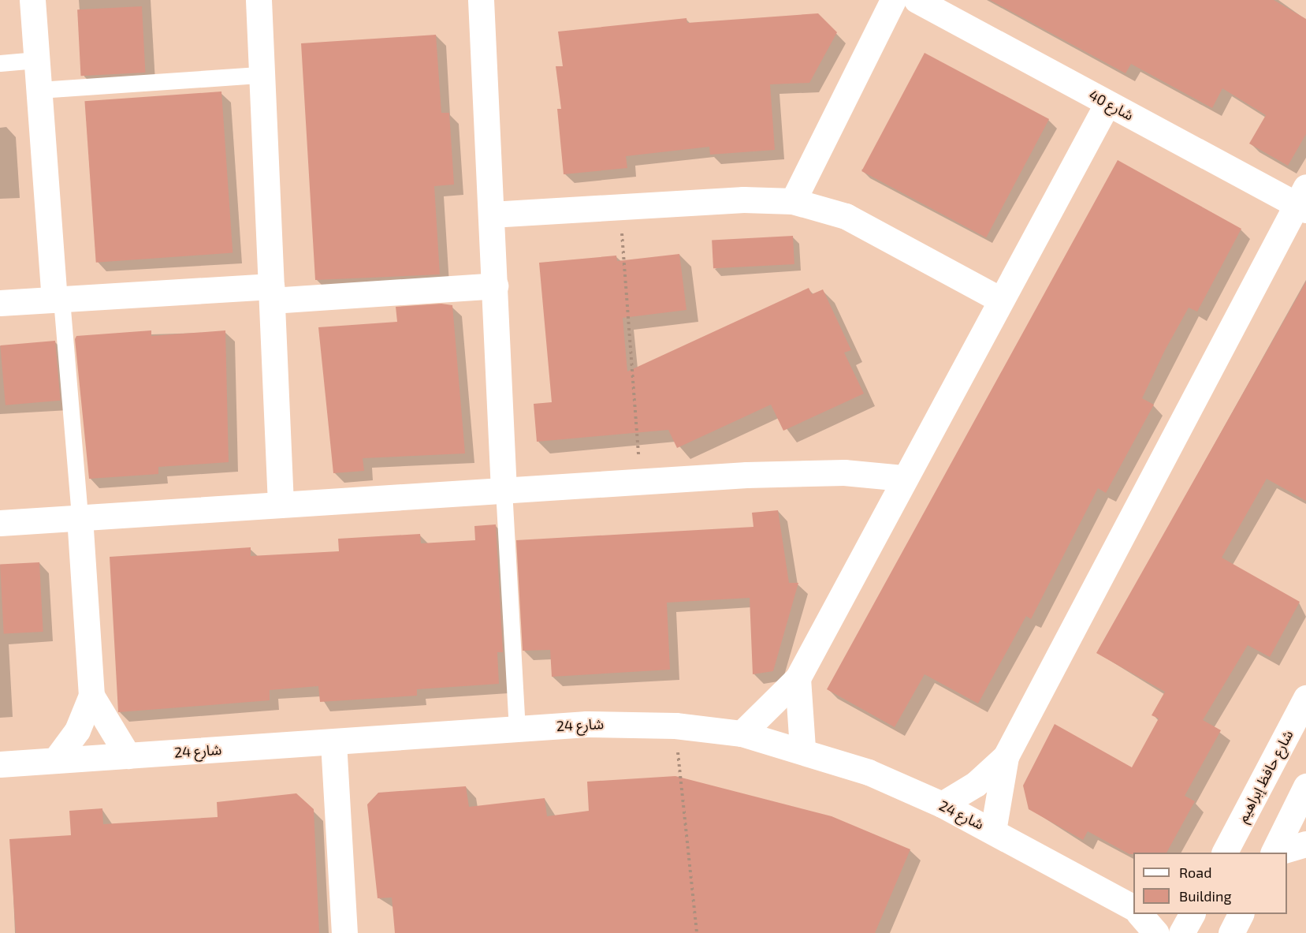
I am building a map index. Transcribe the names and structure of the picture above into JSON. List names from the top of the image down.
{
  "streets": {
    "street": ["شارع 40", "شارع 24", "شارع حافظ إبراهيم"]
  },
  "legend": ["Road", "Building"]
}
